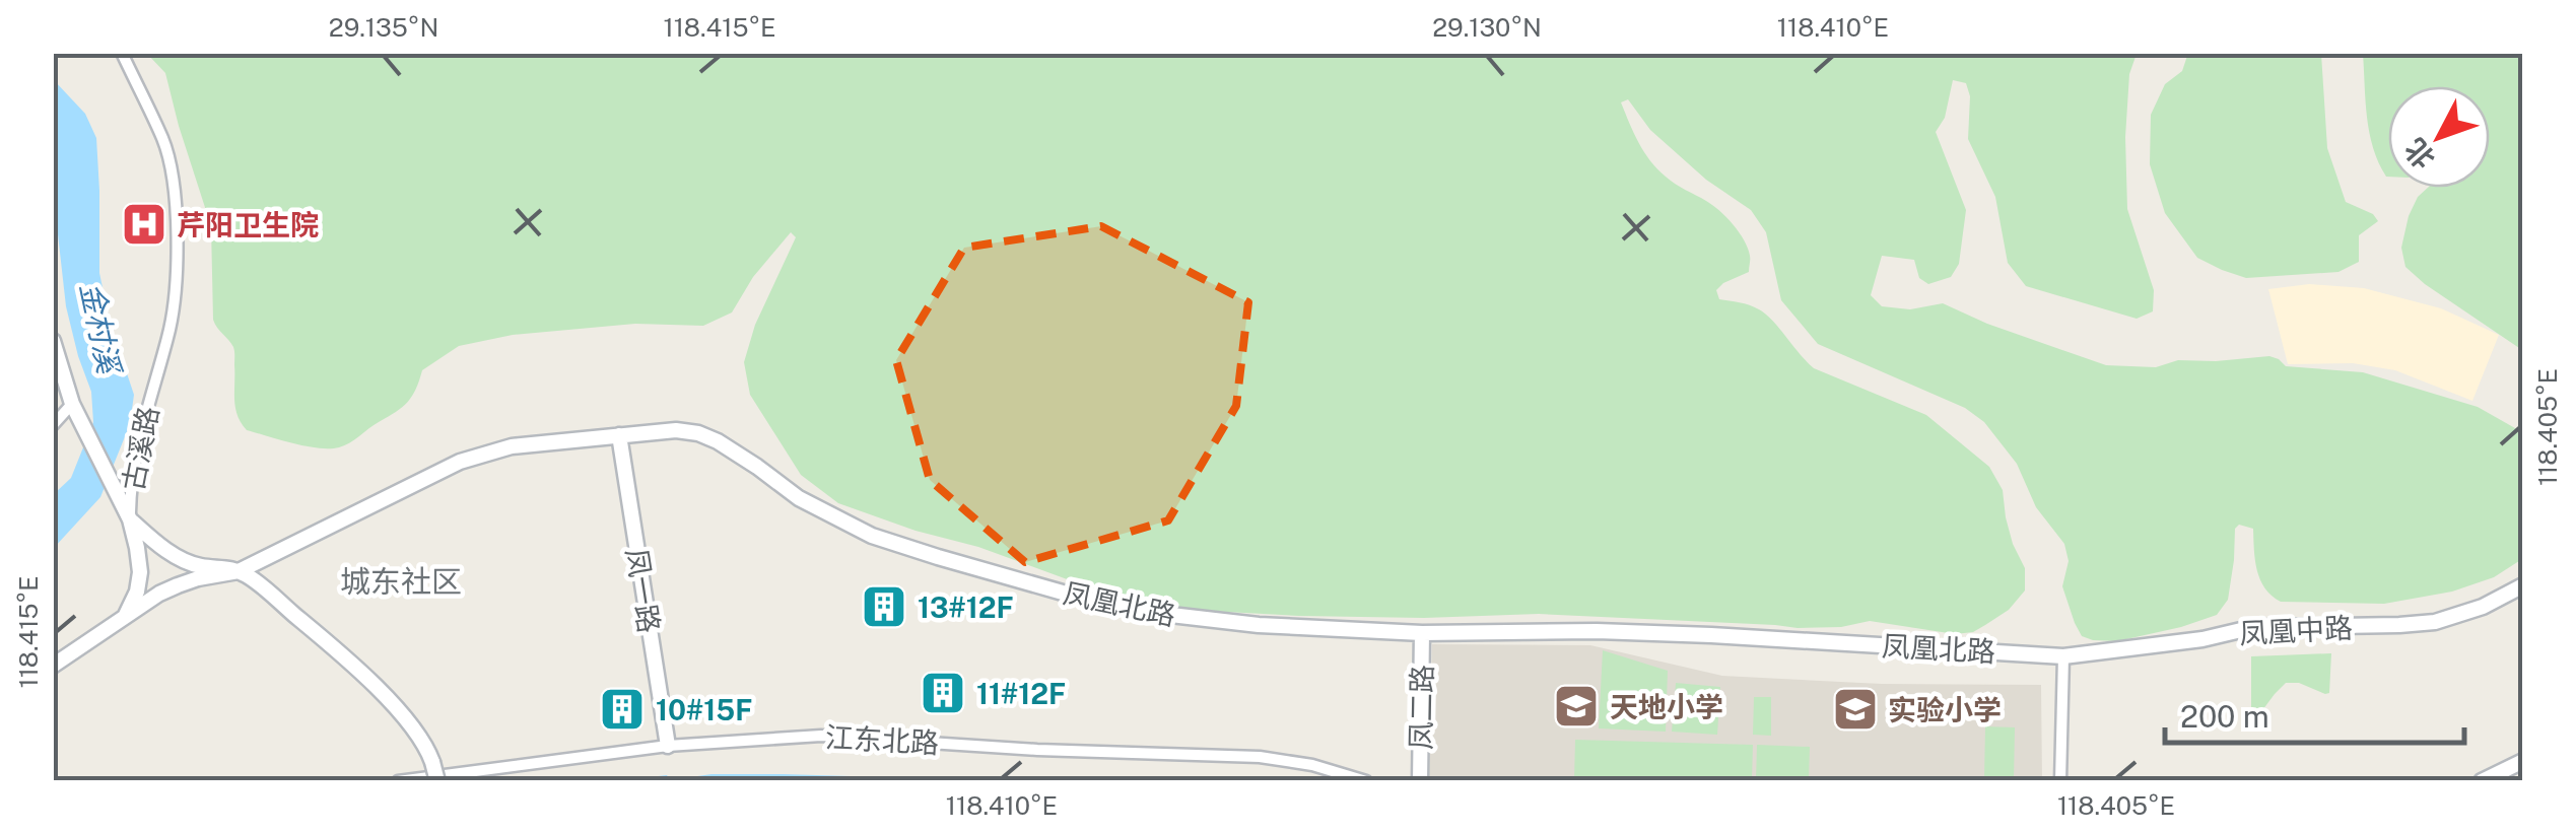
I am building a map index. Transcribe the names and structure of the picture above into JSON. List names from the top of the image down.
{
  "streets": {
    "street": [
      "古溪路",
      "凤一路",
      "凤凰北路",
      "凤凰中路",
      "凤二路",
      "江东北路"
    ]
  },
  "crossings": [
    ["古溪路", "凤凰北路"],
    ["凤一路", "凤凰北路"],
    ["凤一路", "江东北路"],
    ["凤凰北路", "凤凰中路"],
    ["凤凰北路", "凤二路"]
  ],
  "districts": ["城东社区"],
  "water": ["金村溪"],
  "places": {
    "hospital": ["芹阳卫生院"],
    "building": ["13#12F", "11#12F", "10#15F"],
    "school or university": ["天地小学", "实验小学"]
  },
  "scale_bar": "200 m",
  "north": "bottom left",
  "coordinates": [
    "29.135°N",
    "118.415°E",
    "29.130°N",
    "118.410°E",
    "118.405°E"
  ]
}
